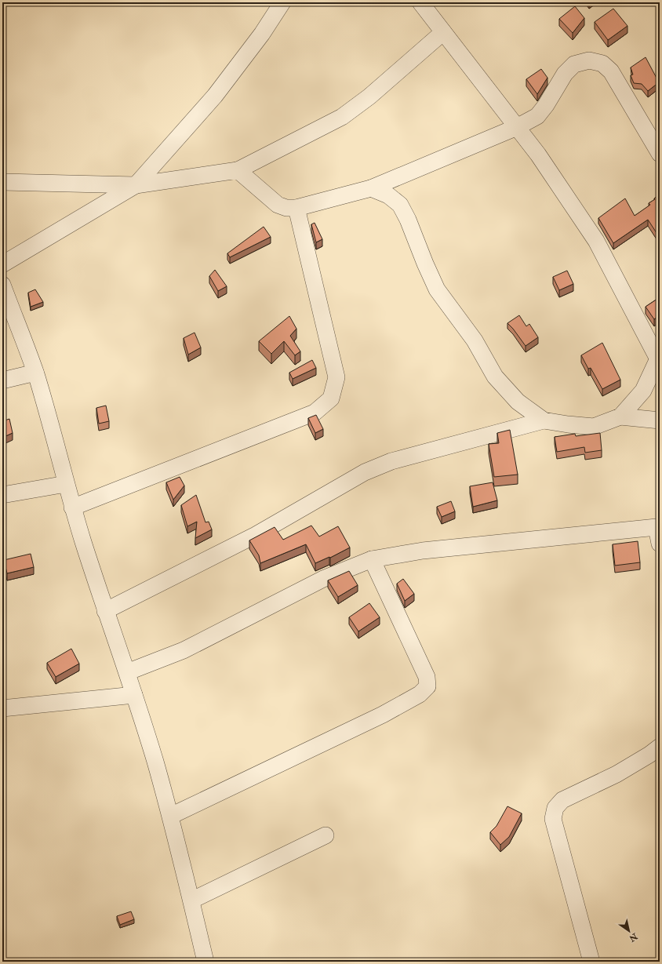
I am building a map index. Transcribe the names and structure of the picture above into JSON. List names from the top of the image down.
{
  "north": "bottom right"
}
